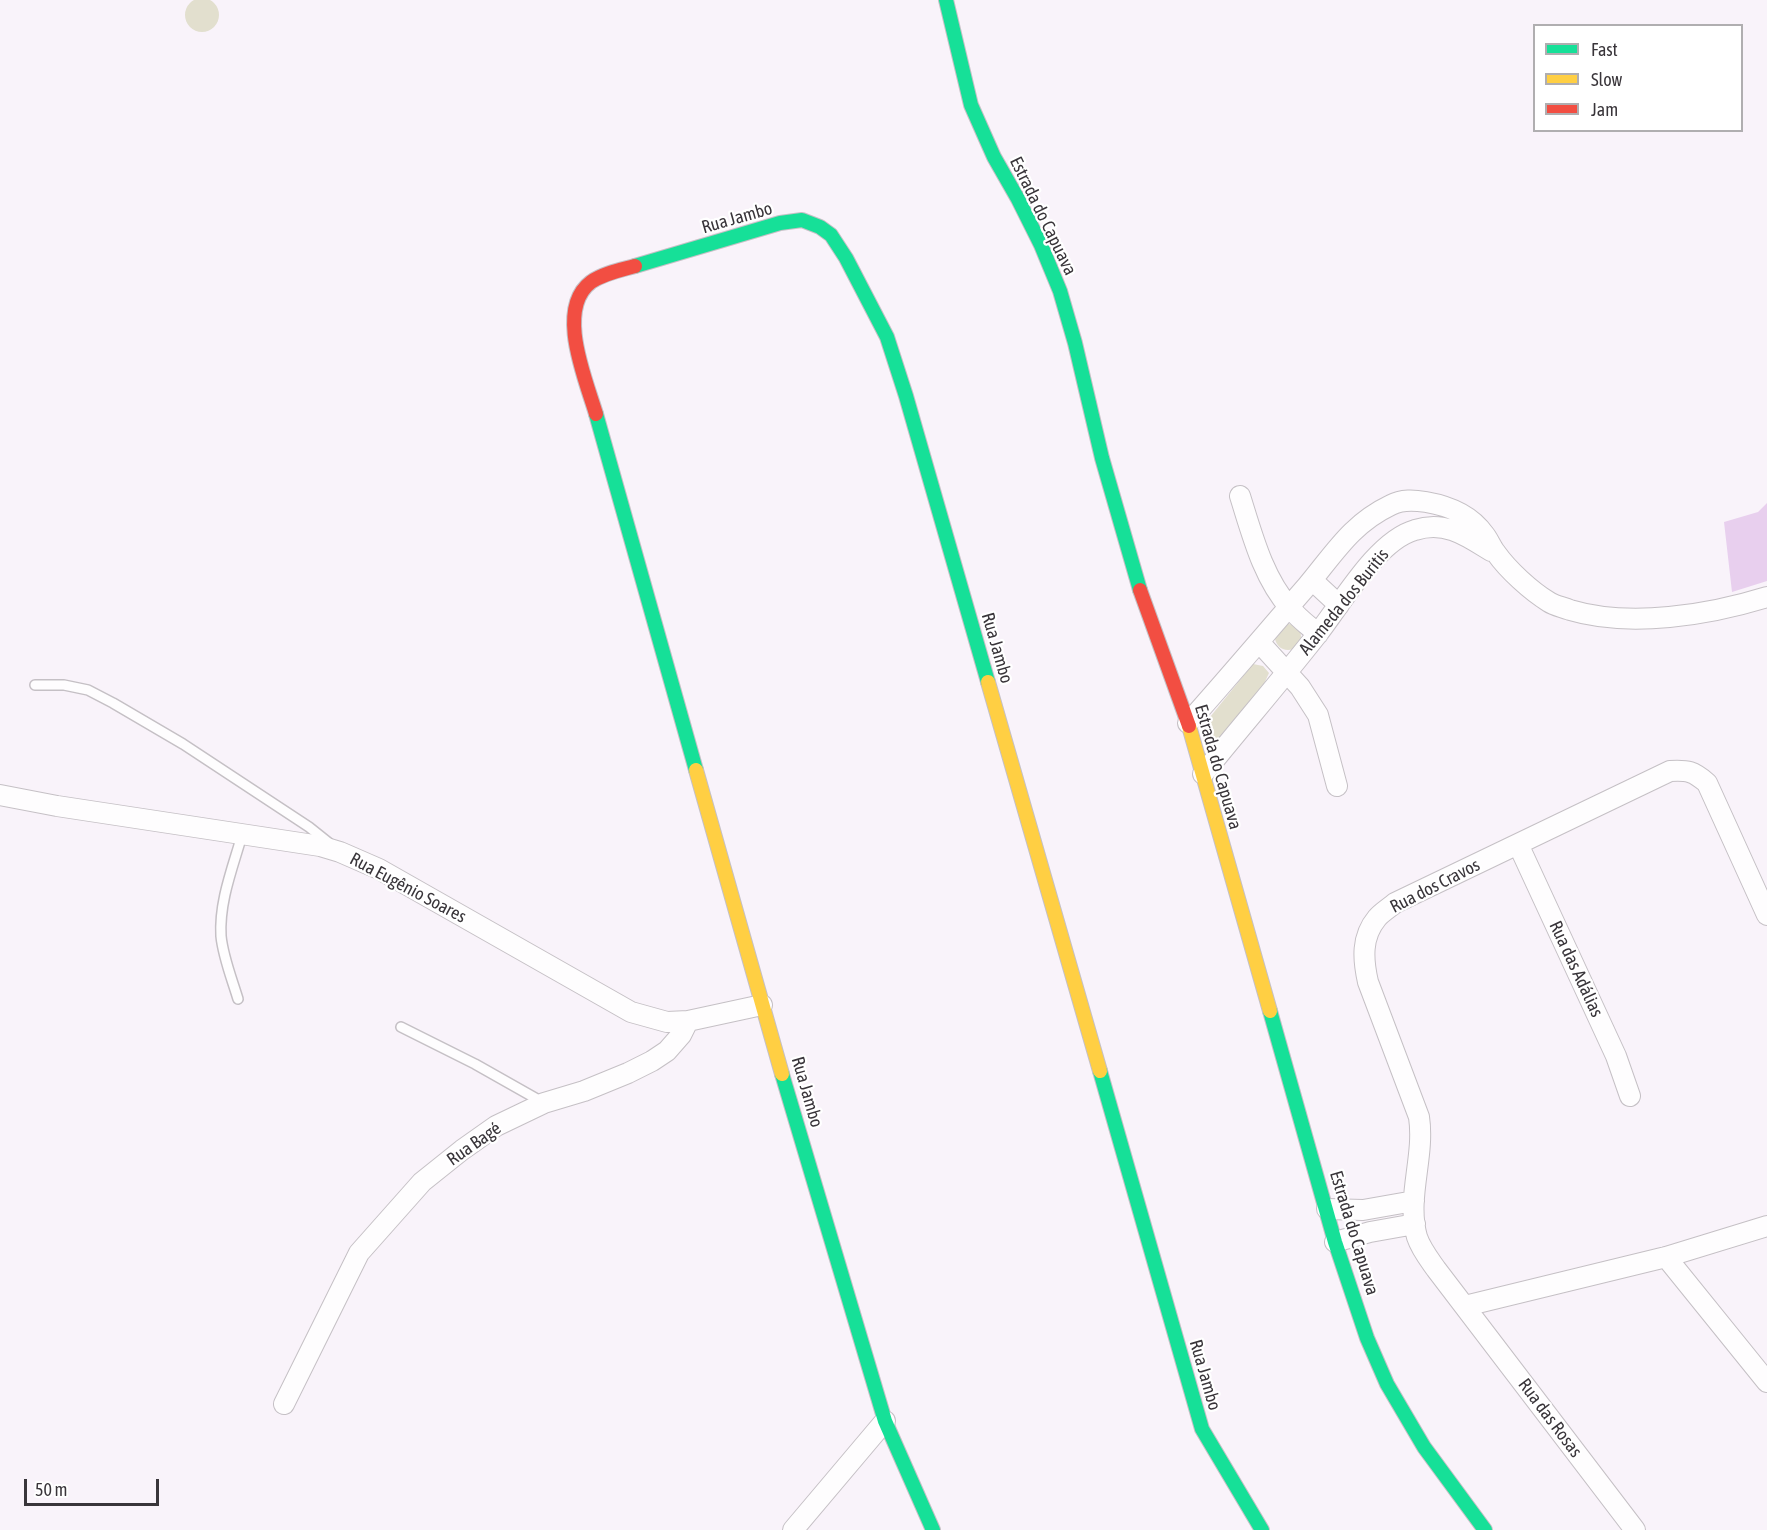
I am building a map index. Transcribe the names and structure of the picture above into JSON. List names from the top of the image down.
{
  "streets": {
    "street": [
      "Estrada do Capuava",
      "Rua Jambo",
      "Alameda dos Buritis",
      "Rua dos Cravos",
      "Rua Eugênio Soares",
      "Rua das Adálias",
      "Rua Bagé",
      "Rua das Rosas"
    ]
  },
  "crossings": [
    ["Estrada do Capuava", "Alameda dos Buritis"],
    ["Rua dos Cravos", "Rua das Adálias"],
    ["Rua dos Cravos", "Rua das Rosas"],
    ["Rua Eugênio Soares", "Rua Bagé"]
  ],
  "legend": ["Fast", "Slow", "Jam"],
  "scale_bar": "50 m"
}
